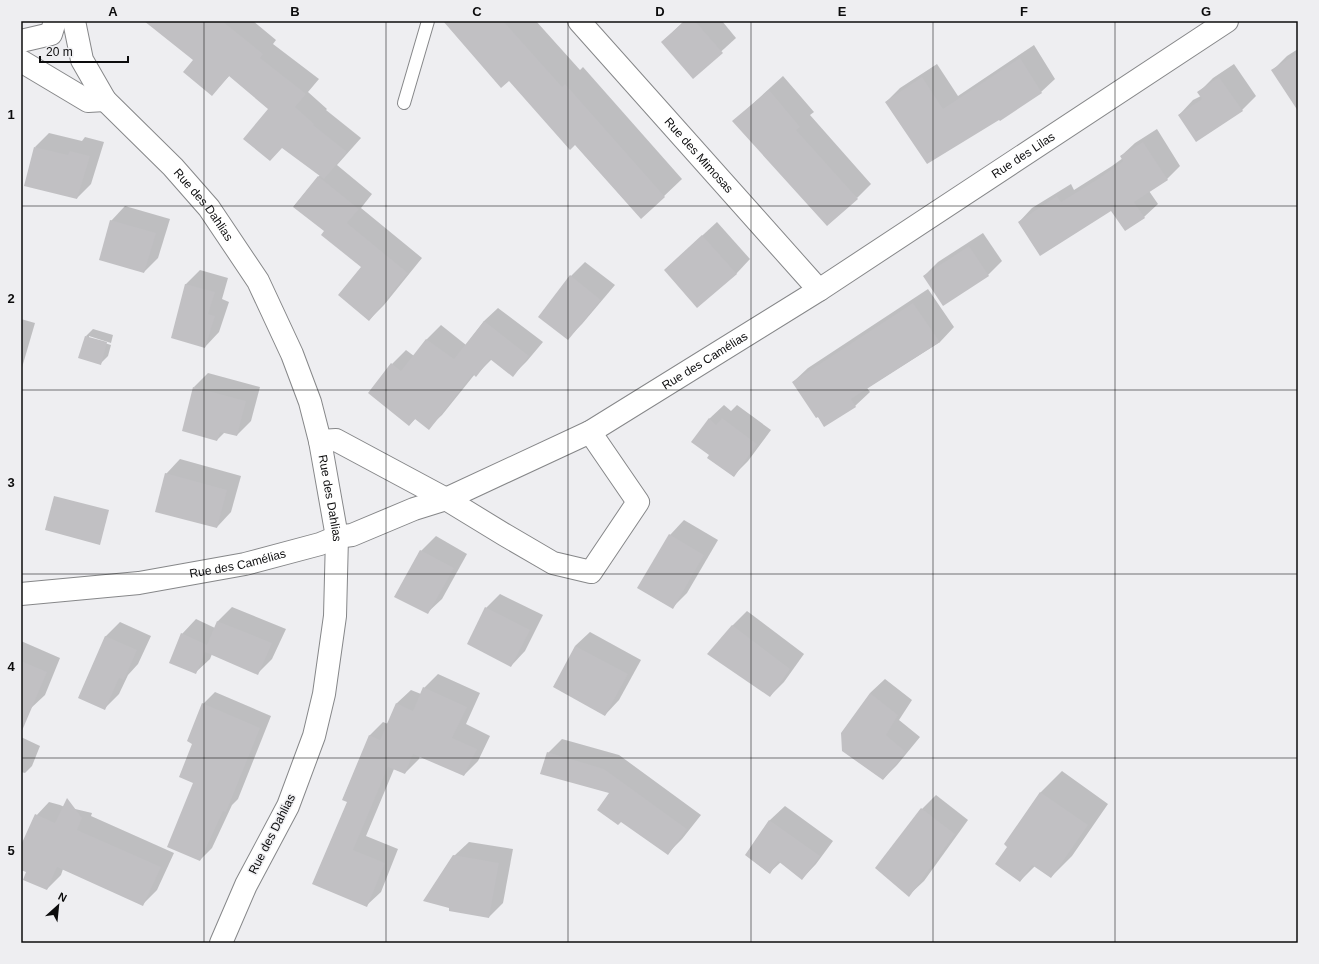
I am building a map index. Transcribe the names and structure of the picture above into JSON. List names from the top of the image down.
{
  "streets": {
    "street": [
      "Rue des Mimosas",
      "Rue des Lilas",
      "Rue des Dahlias",
      "Rue des Camélias"
    ]
  },
  "crossings": [
    ["Rue des Mimosas", "Rue des Lilas"],
    ["Rue des Mimosas", "Rue des Camélias"],
    ["Rue des Lilas", "Rue des Camélias"],
    ["Rue des Dahlias", "Rue des Camélias"]
  ],
  "scale_bar": "20 m",
  "north": "top right",
  "grid": {
    "columns": [
      "A",
      "B",
      "C",
      "D",
      "E",
      "F",
      "G"
    ],
    "rows": [
      "1",
      "2",
      "3",
      "4",
      "5"
    ]
  }
}
